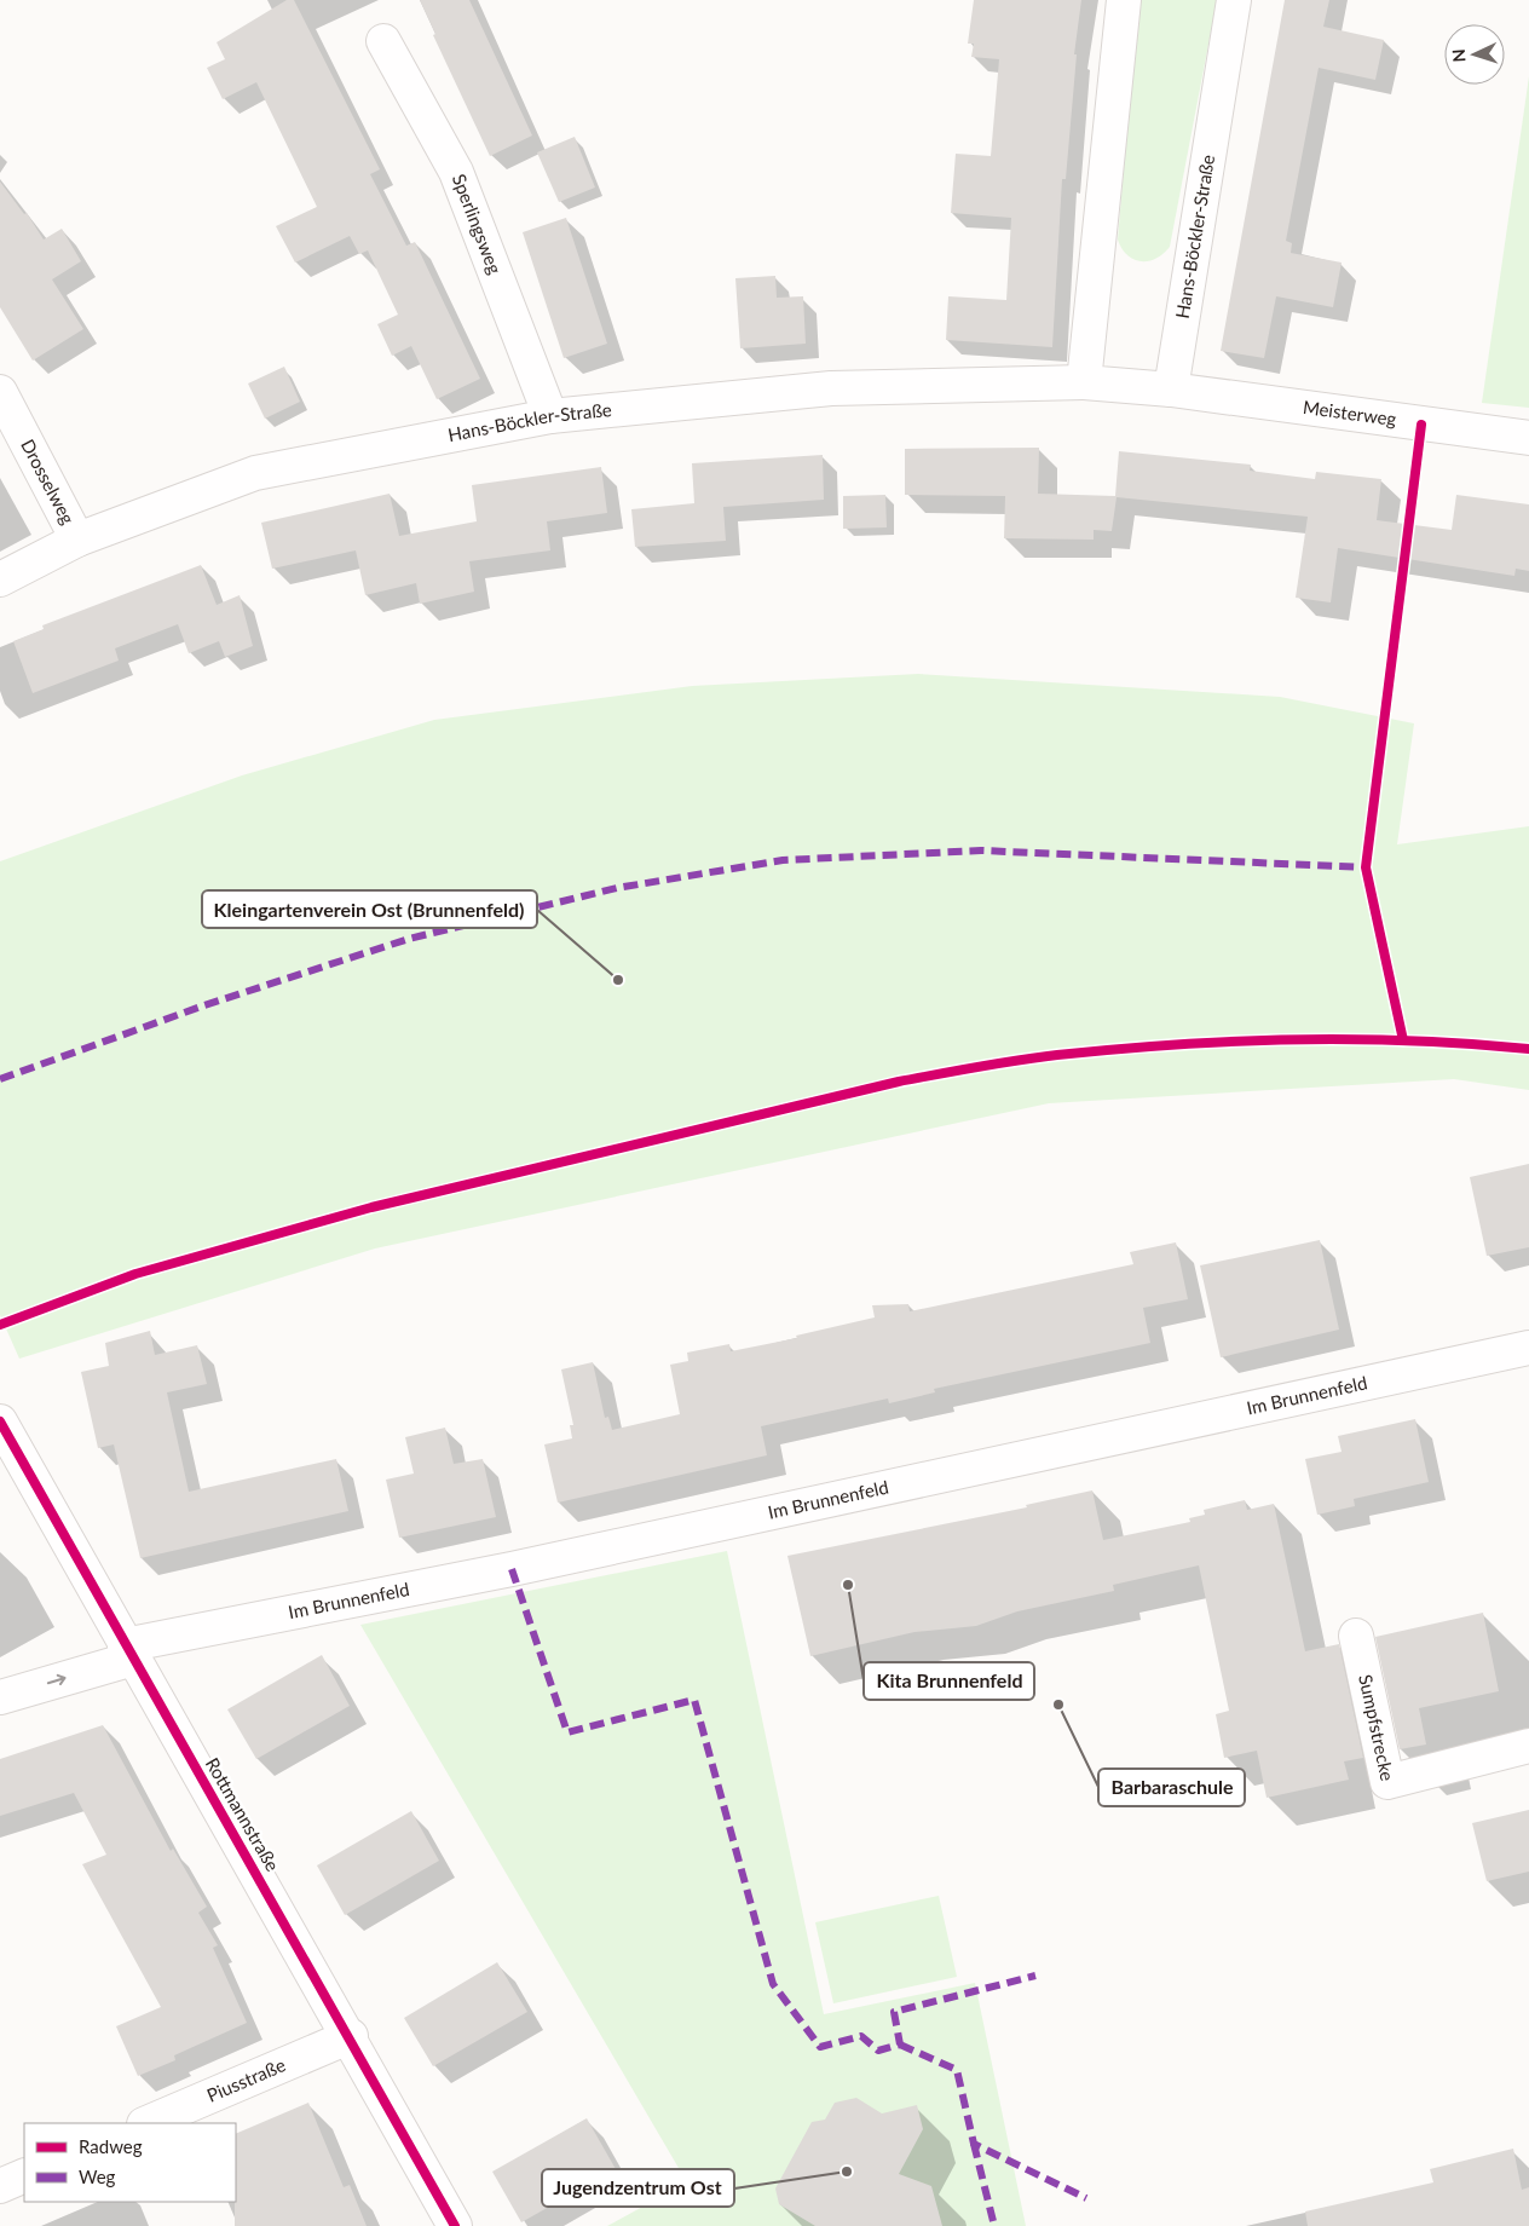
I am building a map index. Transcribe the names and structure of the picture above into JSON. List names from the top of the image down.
{
  "streets": {
    "street": [
      "Sperlingsweg",
      "Hans-Böckler-Straße",
      "Meisterweg",
      "Drosselweg",
      "Im Brunnenfeld",
      "Sumpfstrecke",
      "Rottmannstraße",
      "Piusstraße"
    ]
  },
  "crossings": [
    ["Sperlingsweg", "Hans-Böckler-Straße"],
    ["Hans-Böckler-Straße", "Meisterweg"],
    ["Hans-Böckler-Straße", "Drosselweg"],
    ["Im Brunnenfeld", "Rottmannstraße"],
    ["Rottmannstraße", "Piusstraße"]
  ],
  "places": [
    "Kleingartenverein Ost (Brunnenfeld)",
    "Kita Brunnenfeld",
    "Barbaraschule",
    "Jugendzentrum Ost"
  ],
  "legend": ["Radweg", "Weg"],
  "north": "left"
}
